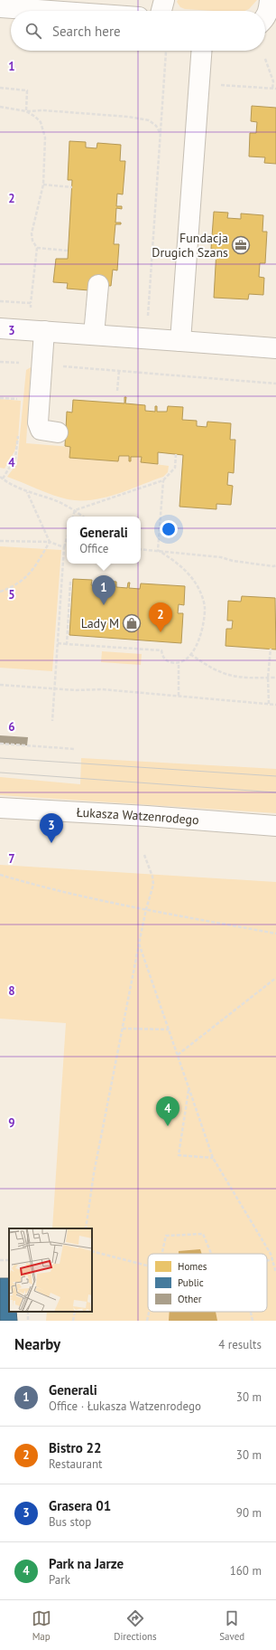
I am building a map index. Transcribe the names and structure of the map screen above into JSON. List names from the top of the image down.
{
  "streets": {
    "street": ["Łukasza Watzenrodego"]
  },
  "places": {
    "office": ["Fundacja Drugich Szans"],
    "shop": ["Lady M"]
  },
  "legend": ["Homes", "Public", "Other"],
  "page": {
    "search": "Search here",
    "popup": ["Generali", "Office"],
    "pins": [
      "1",
      "2",
      "3",
      "4"
    ],
    "heading": ["Nearby", "4 results"],
    "list": [
      {
        "mark": "1",
        "name": "Generali",
        "note": "Office · Łukasza Watzenrodego",
        "value": "30 m"
      },
      {
        "mark": "2",
        "name": "Bistro 22",
        "note": "Restaurant",
        "value": "30 m"
      },
      {
        "mark": "3",
        "name": "Grasera 01",
        "note": "Bus stop",
        "value": "90 m"
      },
      {
        "mark": "4",
        "name": "Park na Jarze",
        "note": "Park",
        "value": "160 m"
      }
    ],
    "nav": ["Map", "Directions", "Saved"]
  },
  "grid": {
    "rows": [
      "1",
      "2",
      "3",
      "4",
      "5",
      "6",
      "7",
      "8",
      "9"
    ]
  }
}
